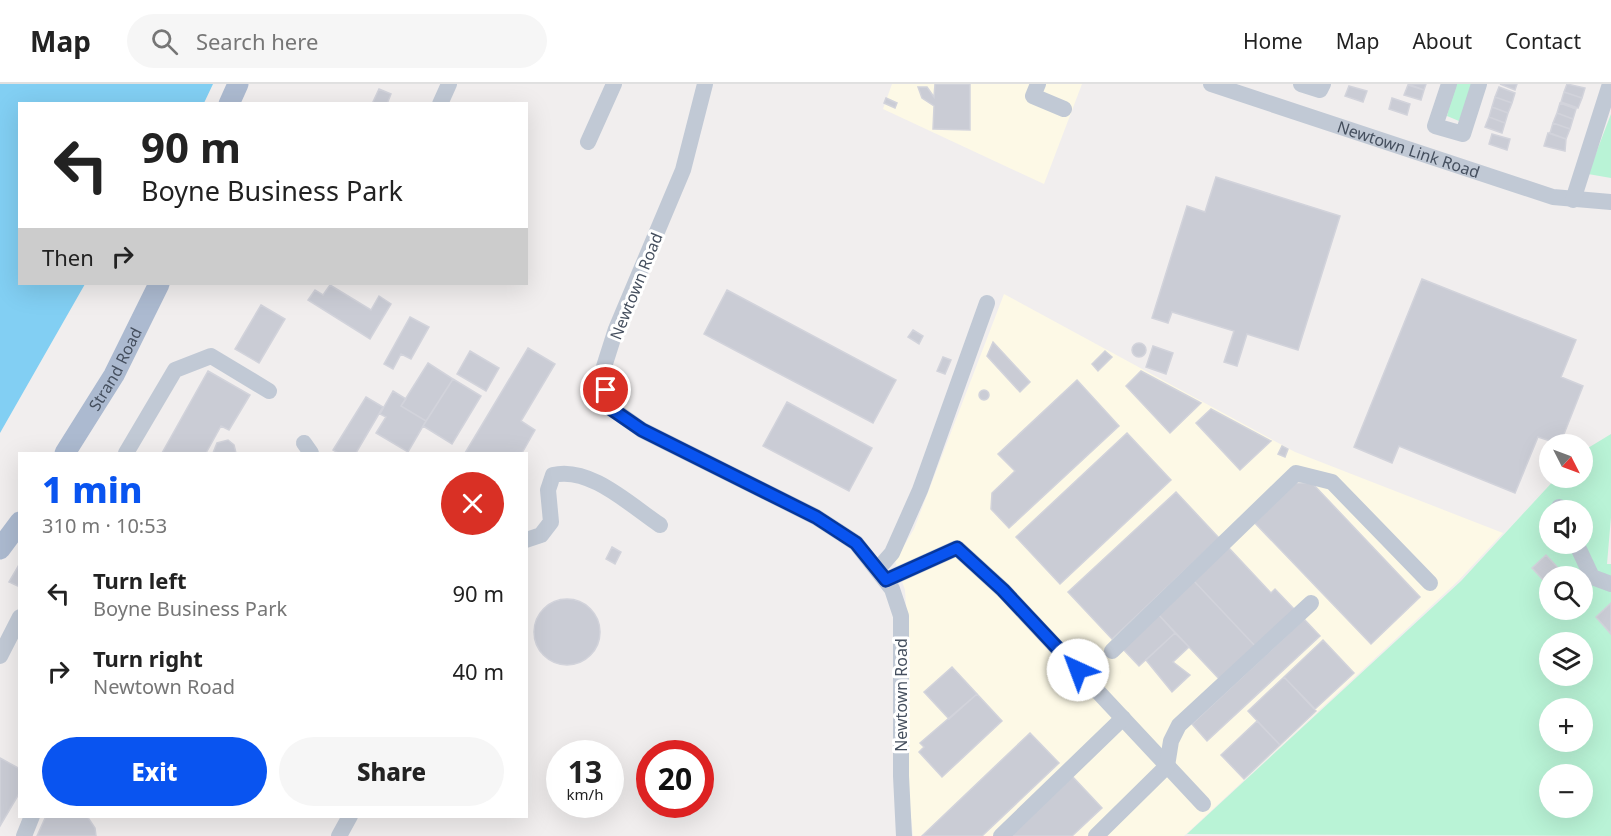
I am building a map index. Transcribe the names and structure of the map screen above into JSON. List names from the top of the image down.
{
  "streets": {
    "main road": ["Strand Road"],
    "street": ["Newtown Link Road", "Newtown Road"]
  },
  "north": "bottom right",
  "page": {
    "header": "Map",
    "search": "Search here",
    "nav": [
      "Home",
      "Map",
      "About",
      "Contact"
    ],
    "turn": ["90 m", "Boyne Business Park"],
    "then": "Then",
    "map_buttons": ["+", "−"],
    "heading": ["1 min", "310 m · 10:53"],
    "list": [
      {
        "name": "Turn left",
        "note": "Boyne Business Park",
        "value": "90 m"
      },
      {
        "name": "Turn right",
        "note": "Newtown Road",
        "value": "40 m"
      }
    ],
    "buttons": ["Exit", "Share"],
    "speed": "13 km/h",
    "limit": "20"
  }
}
